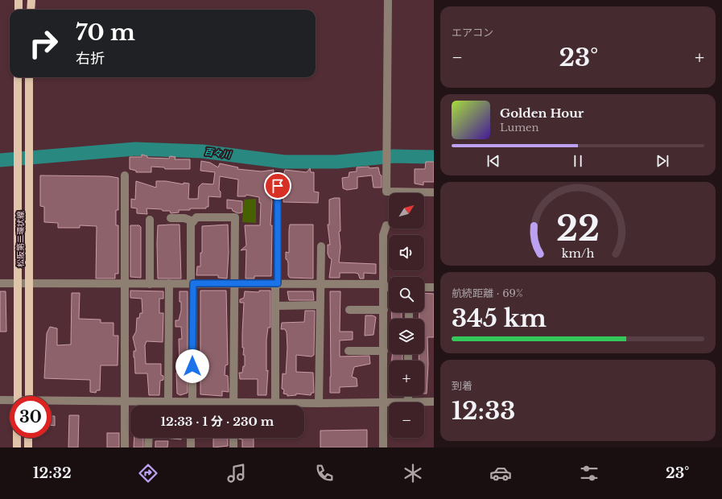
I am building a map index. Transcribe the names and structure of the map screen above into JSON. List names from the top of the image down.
{
  "streets": {
    "main road": ["松阪第二環状線"]
  },
  "water": ["百々川"],
  "north": "top right",
  "page": {
    "tile": [
      "エアコン",
      ["航続距離 · 69%", "345 km"],
      ["到着", "12:33"]
    ],
    "turn": ["70 m", "右折"],
    "heat": ["−", "23°", "+"],
    "song": ["Golden Hour", "Lumen"],
    "map_buttons": ["+", "−"],
    "limit": "30",
    "trip": "12:33 · 1 分 · 230 m",
    "tabs": ["12:32", "23°"],
    "gauge": ["22", "km/h"]
  }
}
